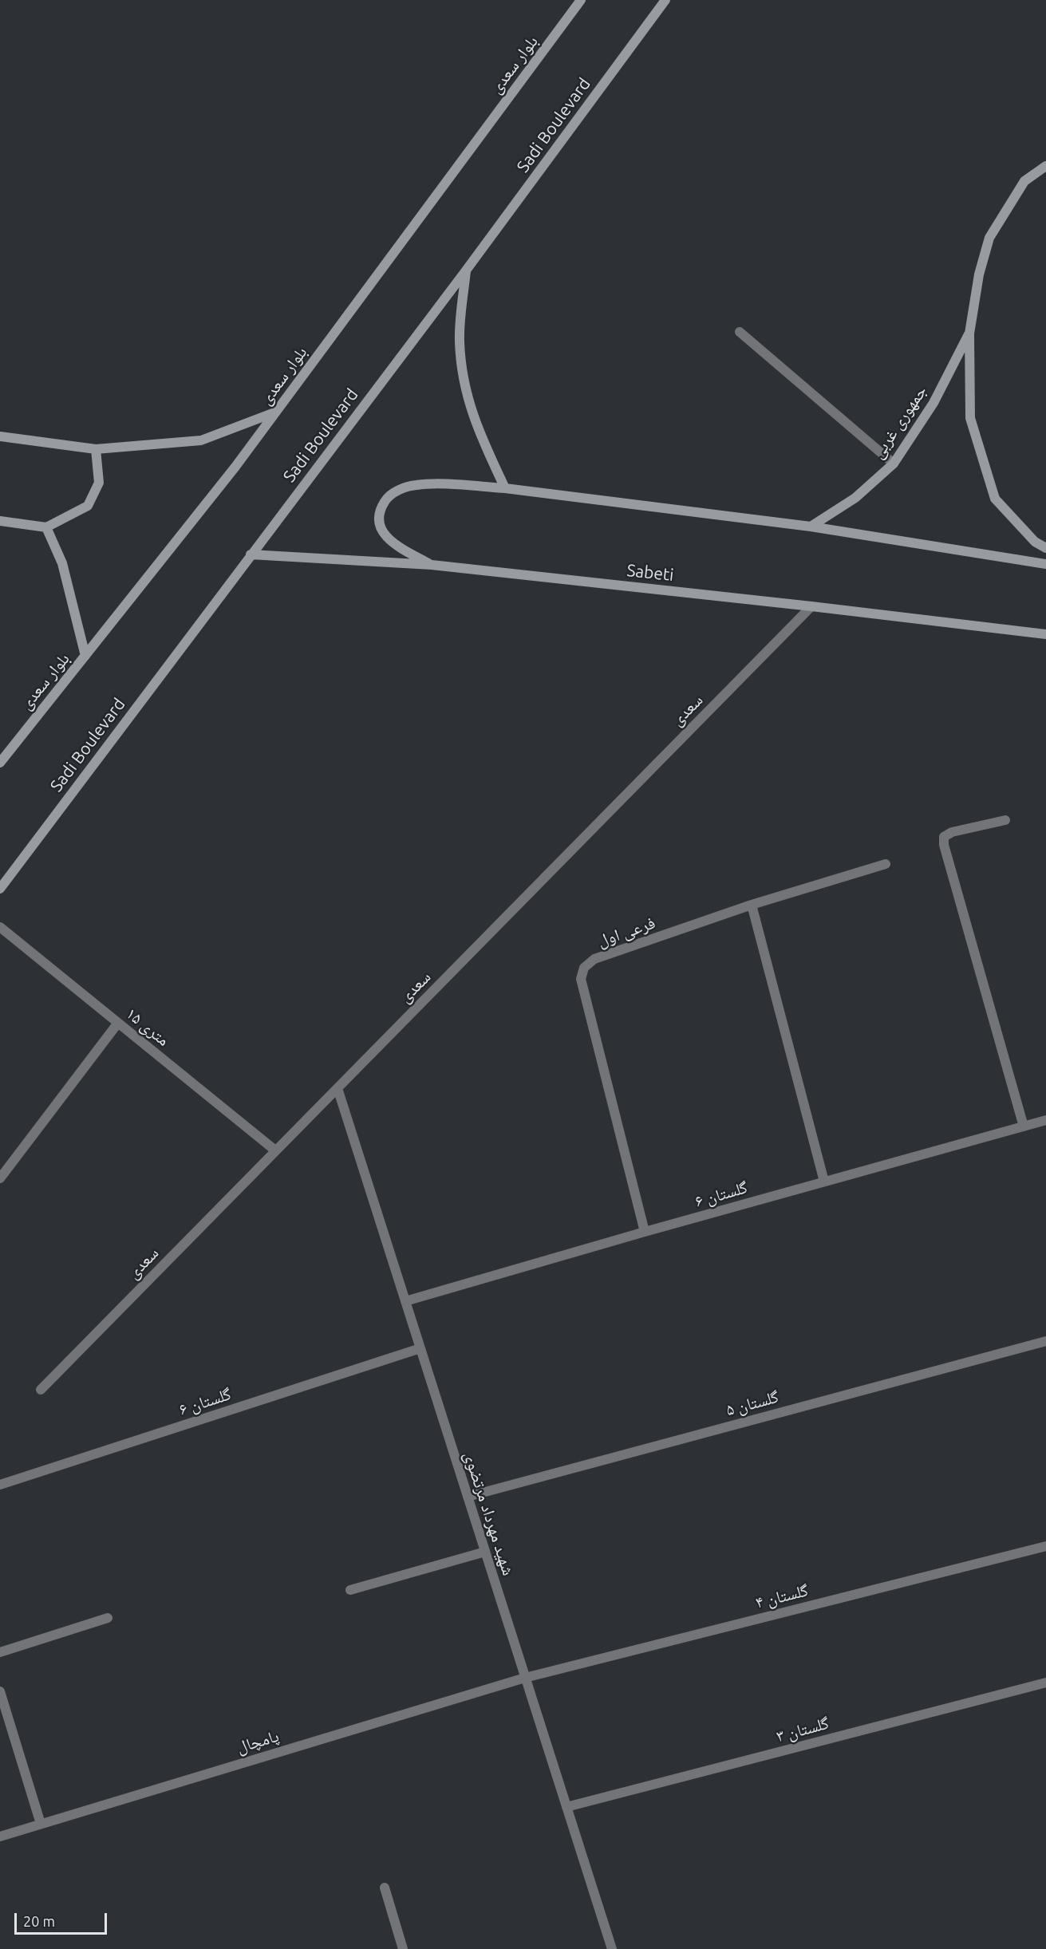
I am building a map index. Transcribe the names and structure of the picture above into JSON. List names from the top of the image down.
{
  "streets": {
    "main road": [
      "بلوار سعدی",
      "Sadi Boulevard",
      "جمهوری غربی",
      "Sabeti"
    ],
    "street": [
      "سعدی",
      "فرعی اول",
      "۱۵ متری",
      "گلستان ۶",
      "گلستان ۵",
      "شهید مهرداد مرتضوی",
      "گلستان ۴",
      "گلستان ۳",
      "پامچال"
    ]
  },
  "crossings": [
    ["Sadi Boulevard", "Sabeti"],
    ["Sabeti", "سعدی"],
    ["سعدی", "۱۵ متری"],
    ["سعدی", "شهید مهرداد مرتضوی"],
    ["فرعی اول", "گلستان ۶"],
    ["گلستان ۶", "شهید مهرداد مرتضوی"],
    ["گلستان ۵", "شهید مهرداد مرتضوی"],
    ["شهید مهرداد مرتضوی", "گلستان ۴"],
    ["شهید مهرداد مرتضوی", "گلستان ۳"],
    ["شهید مهرداد مرتضوی", "پامچال"],
    ["گلستان ۴", "پامچال"]
  ],
  "scale_bar": "20 m"
}
